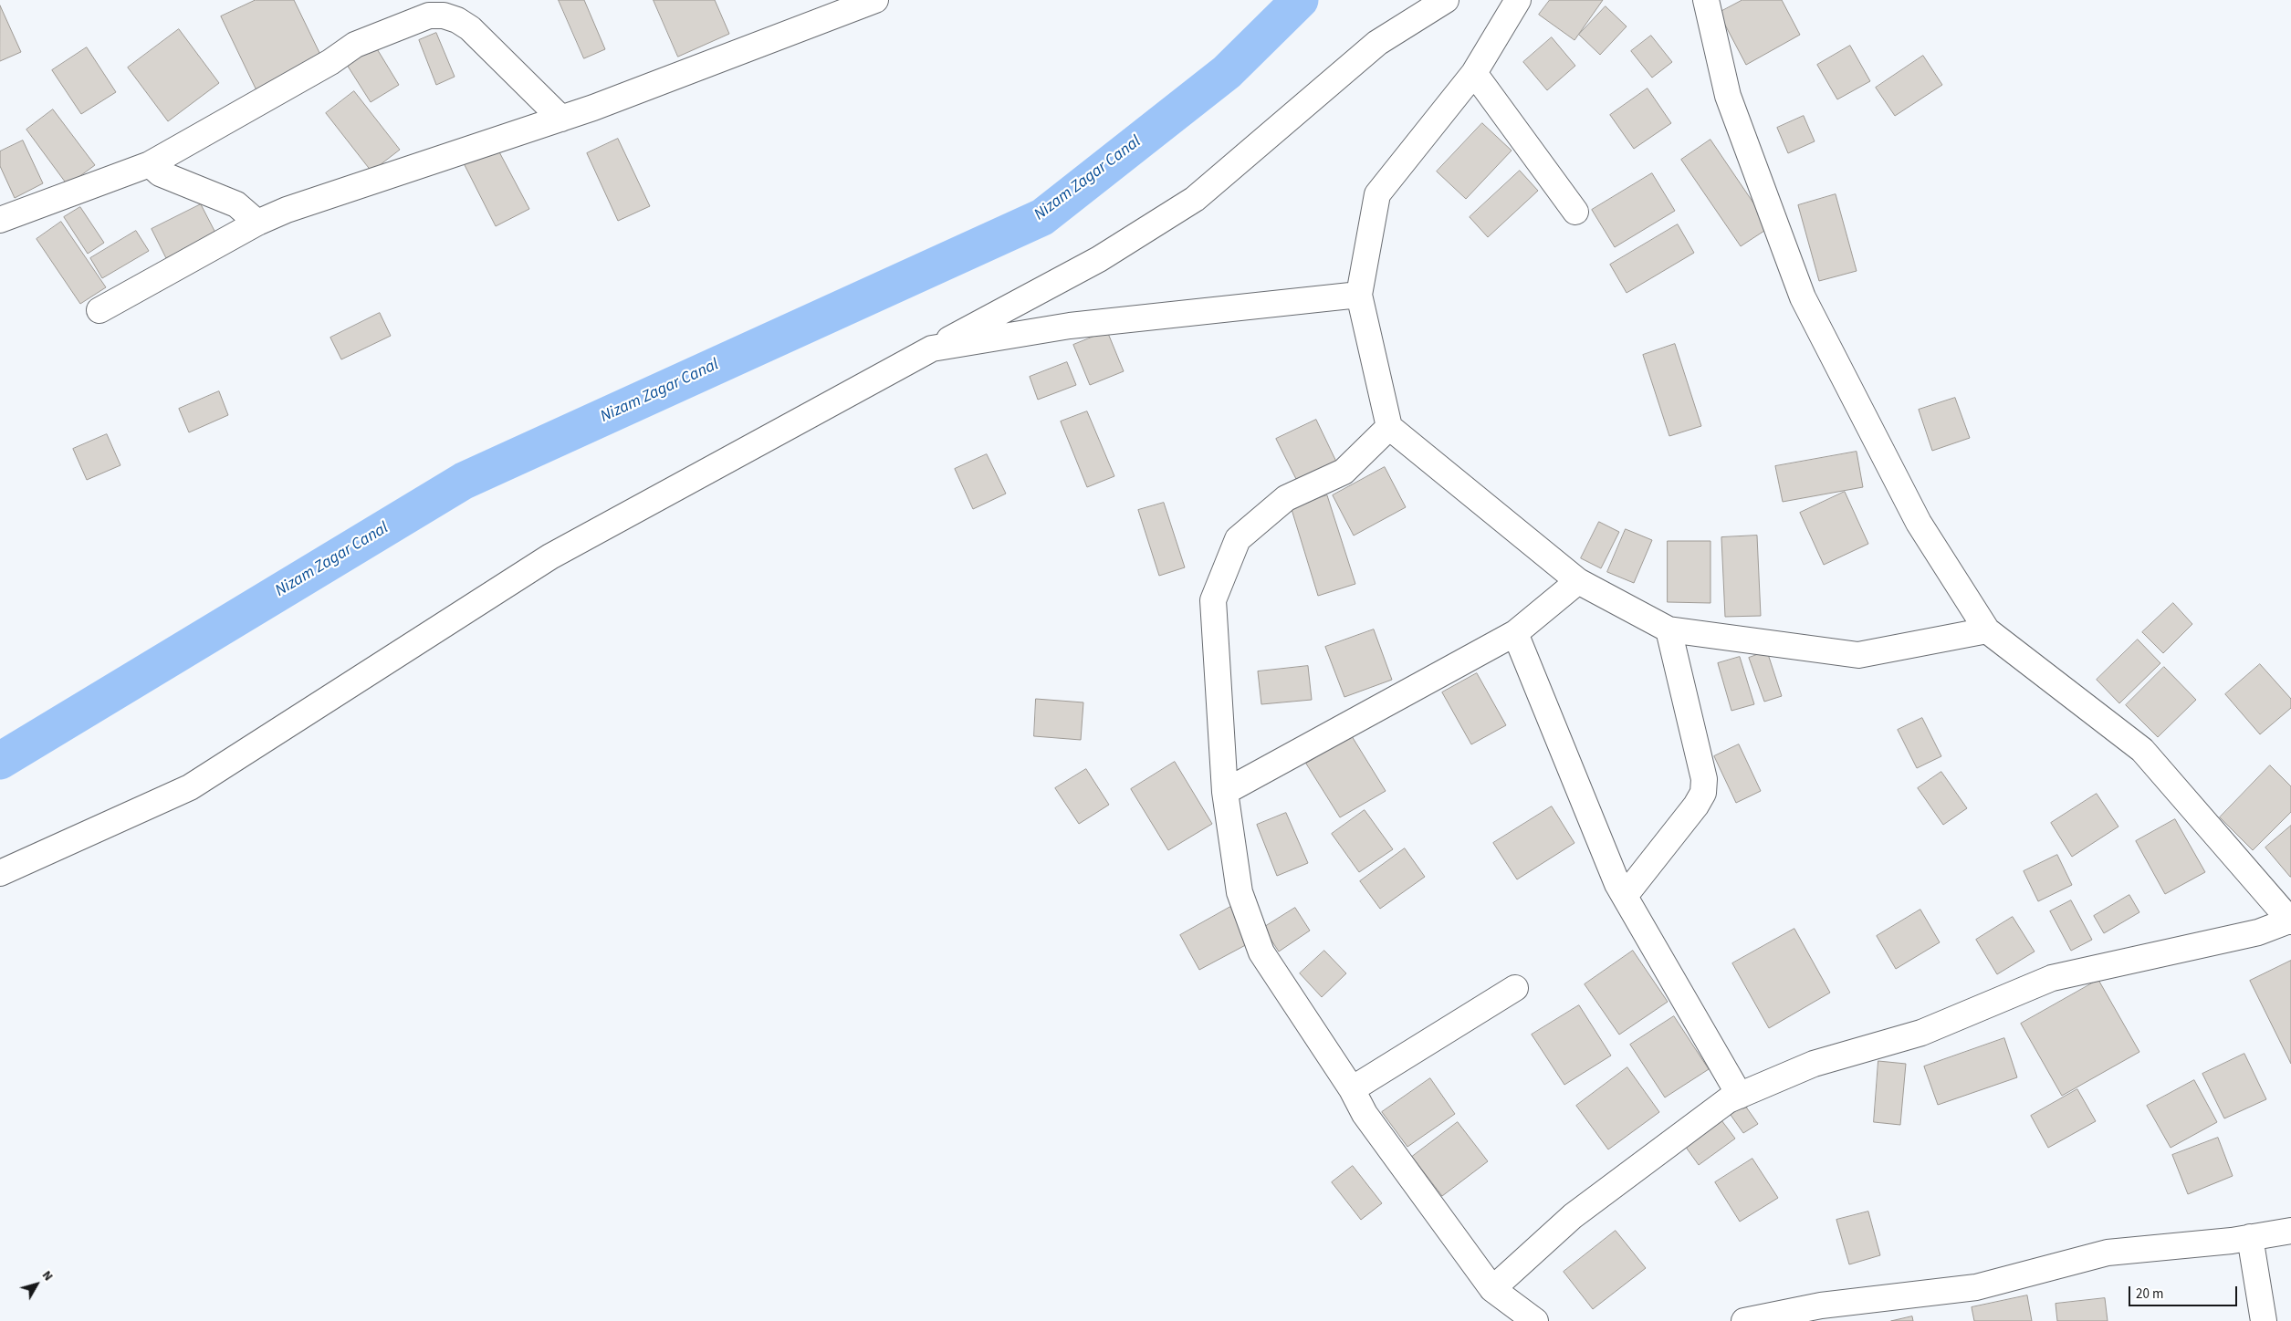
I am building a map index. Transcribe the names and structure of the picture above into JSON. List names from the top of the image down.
{
  "water": ["Nizam Zagar Canal"],
  "scale_bar": "20 m",
  "north": "top right"
}
